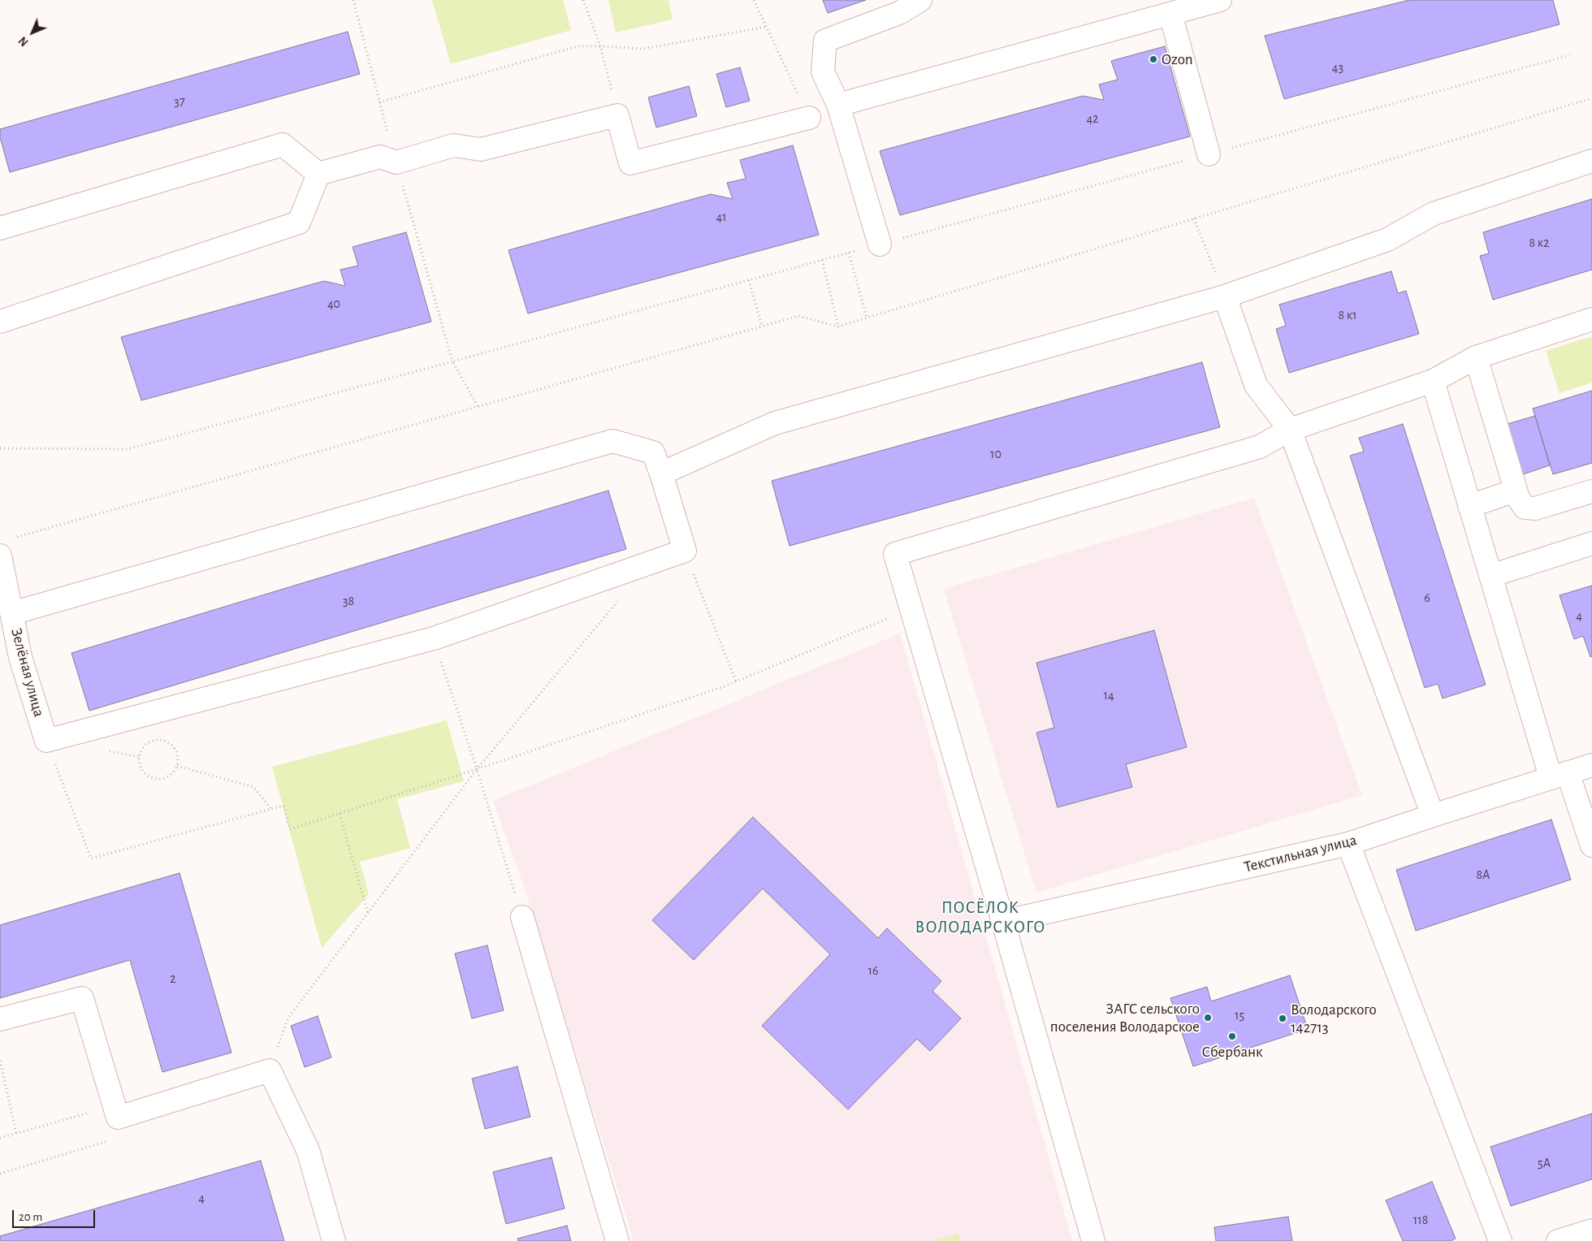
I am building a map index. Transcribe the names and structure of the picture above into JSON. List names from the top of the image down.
{
  "streets": {
    "street": ["Зелёная улица", "Текстильная улица"]
  },
  "districts": ["ПОСЁЛОК ВОЛОДАРСКОГО"],
  "places": [
    "Ozon",
    "ЗАГС сельского поселения Володарское",
    "Володарского 142713",
    "Сбербанк"
  ],
  "house_numbers": [
    "43",
    "37",
    "42",
    "41",
    "8 к2",
    "40",
    "8 к1",
    "10",
    "6",
    "38",
    "4",
    "14",
    "8А",
    "16",
    "2",
    "15",
    "5А",
    "4",
    "118"
  ],
  "scale_bar": "20 m",
  "north": "bottom left"
}
